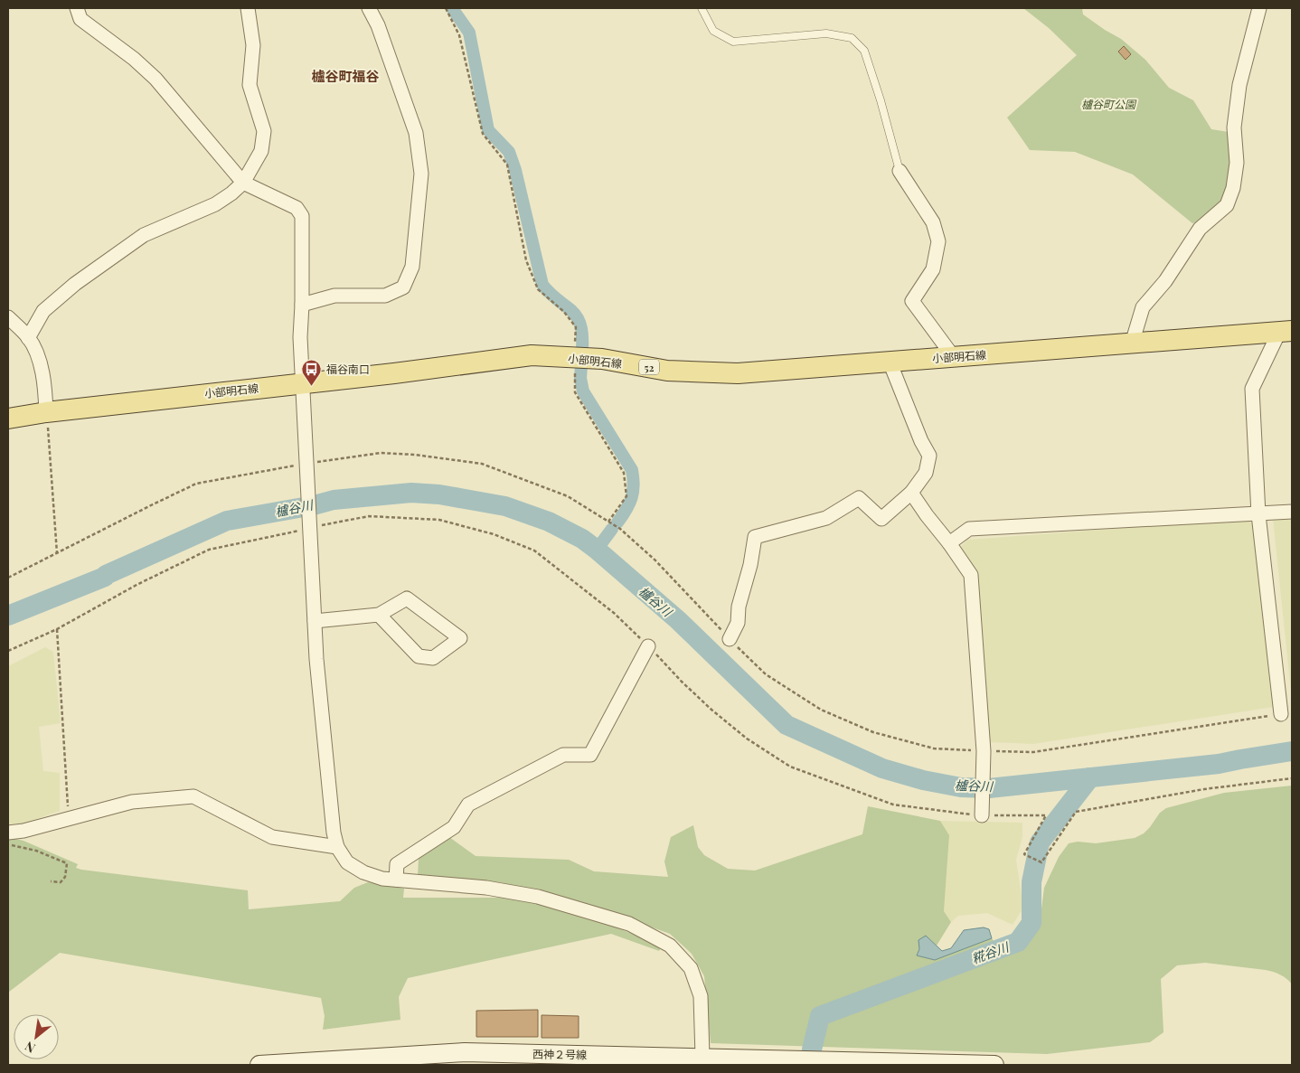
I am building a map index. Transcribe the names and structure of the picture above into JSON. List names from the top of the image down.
{
  "streets": {
    "main road": ["小部明石線", "52"],
    "street": ["西神２号線"]
  },
  "districts": ["櫨谷町福谷"],
  "water": ["櫨谷川", "糀谷川"],
  "parks": ["櫨谷町公園"],
  "places": {
    "bus stop": ["福谷南口"]
  },
  "north": "bottom left"
}
